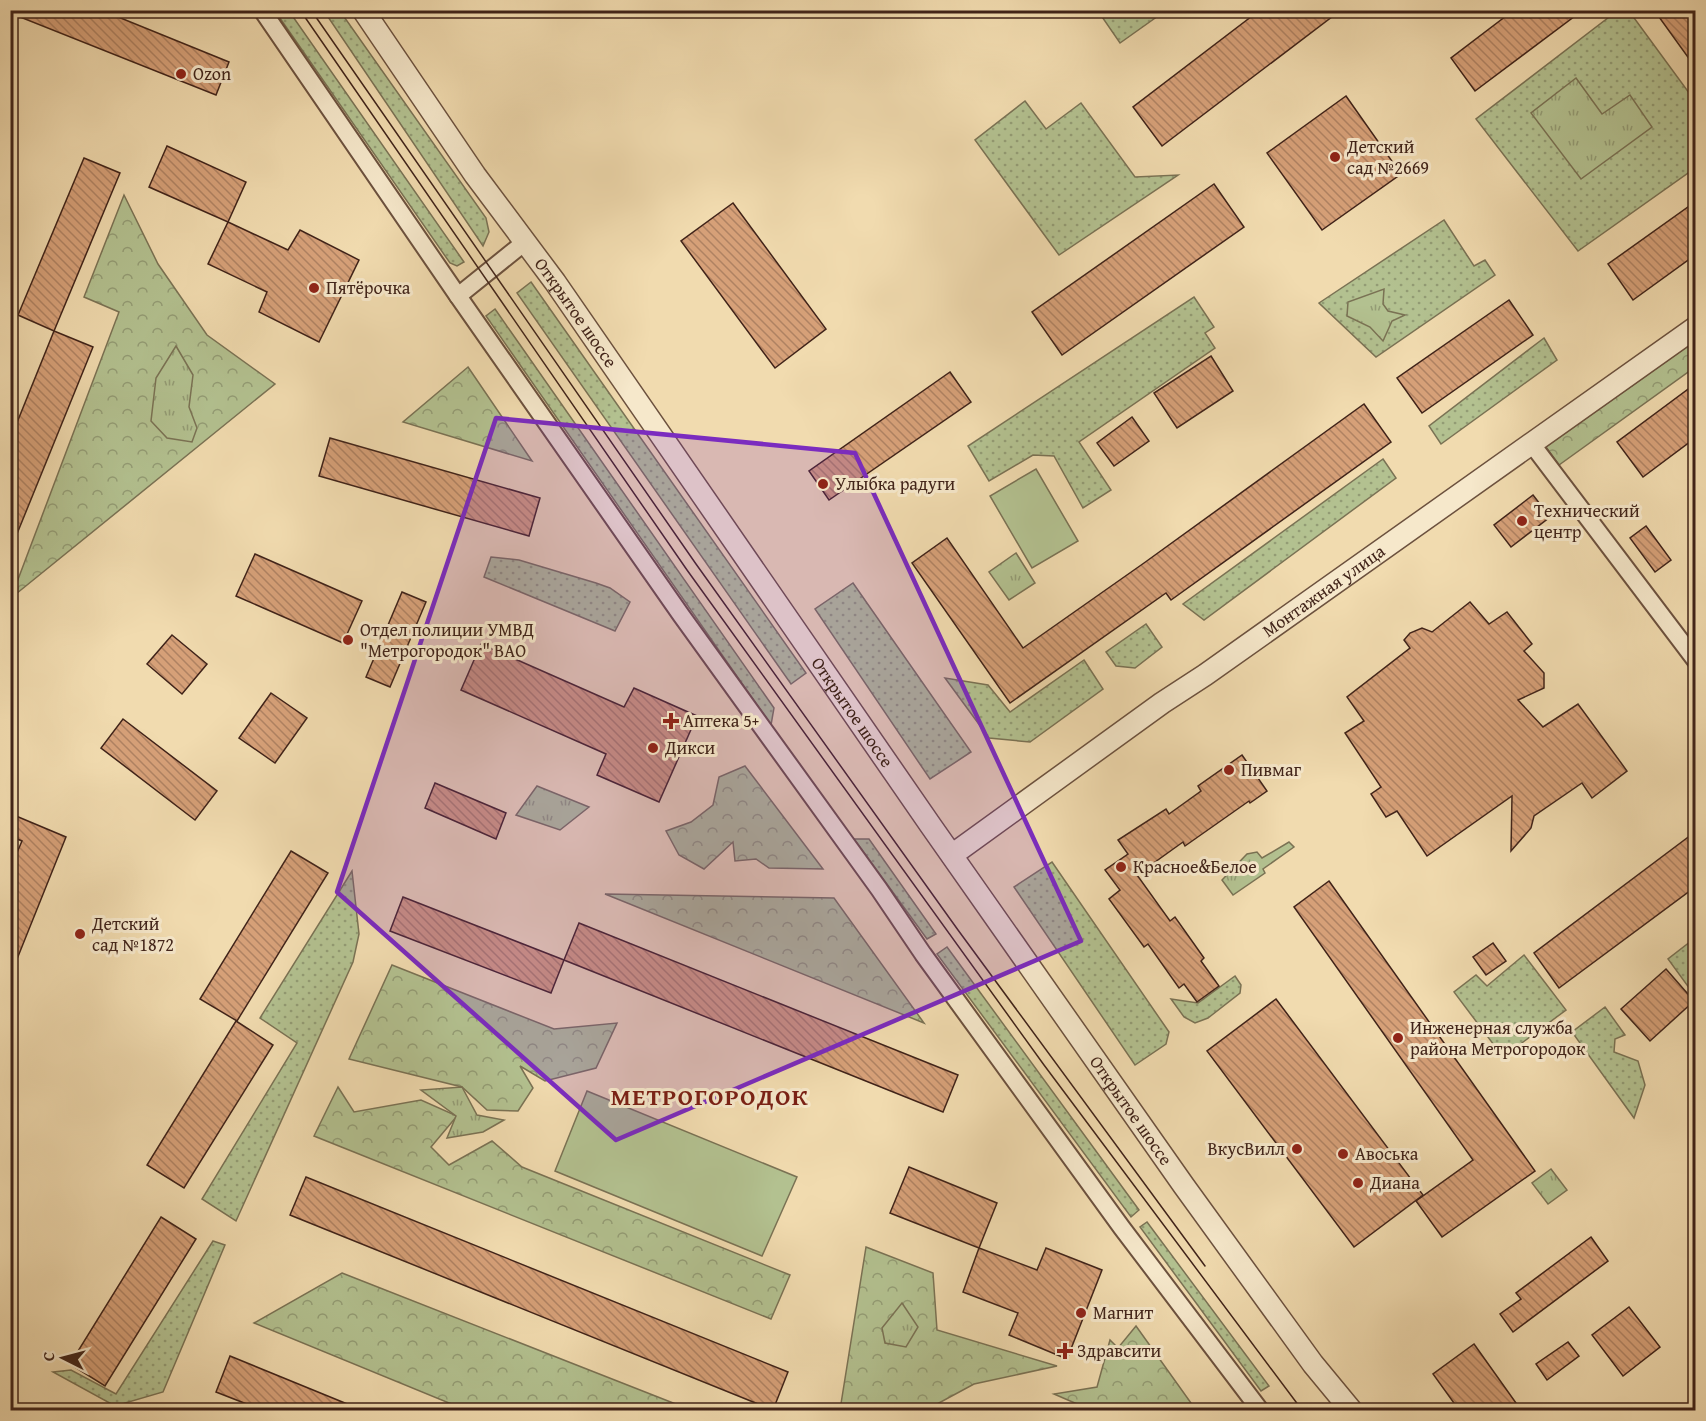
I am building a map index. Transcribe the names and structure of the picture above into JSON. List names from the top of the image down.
{
  "streets": {
    "street": ["Открытое шоссе", "Монтажная улица"]
  },
  "crossings": [
    ["Открытое шоссе", "Монтажная улица"]
  ],
  "districts": ["МЕТРОГОРОДОК"],
  "places": {
    "other": [
      "Ozon",
      "Детский сад №2669",
      "Пятёрочка",
      "Улыбка радуги",
      "Технический центр",
      "Отдел полиции УМВД \"Метрогородок\" ВАО",
      "Дикси",
      "Пивмаг",
      "Красное&Белое",
      "Детский сад №1872",
      "Инженерная служба района Метрогородок",
      "ВкусВилл",
      "Авоська",
      "Диана",
      "Магнит"
    ],
    "health": ["Аптека 5+", "Здравсити"]
  },
  "north": "left"
}
